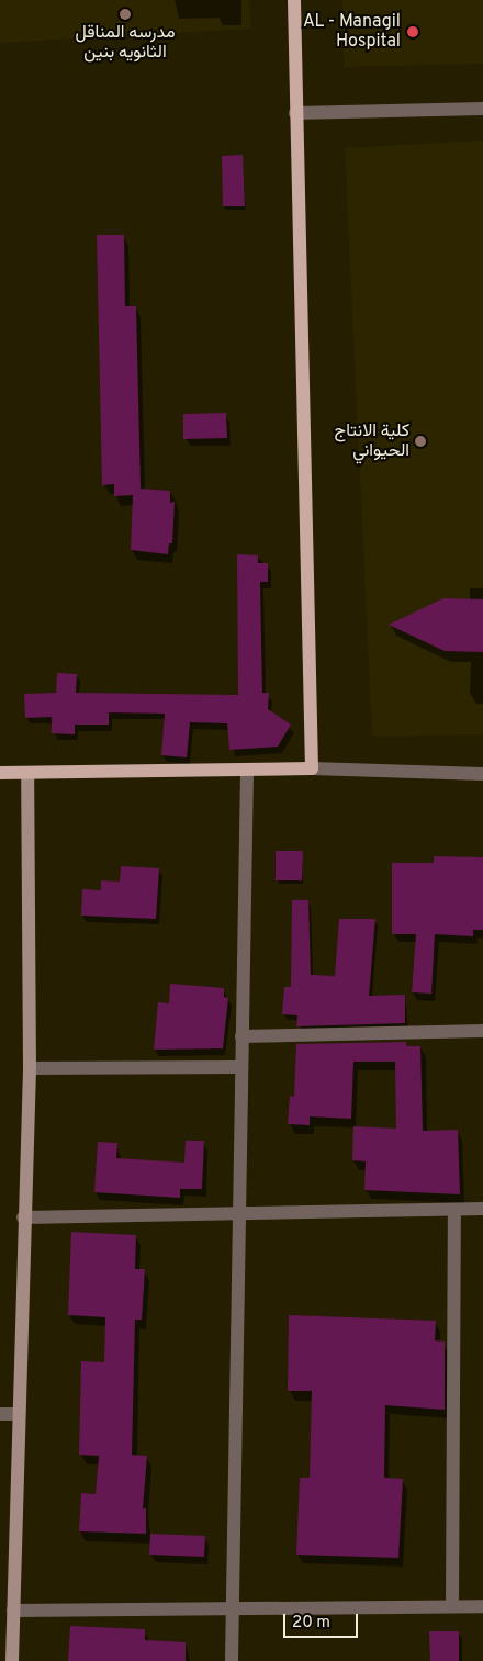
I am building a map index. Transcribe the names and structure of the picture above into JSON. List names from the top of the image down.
{
  "places": ["مدرسه المناقل الثانويه بنين", "AL - Managil Hospital", "كلية الانتاج الحيواني"],
  "scale_bar": "20 m"
}
